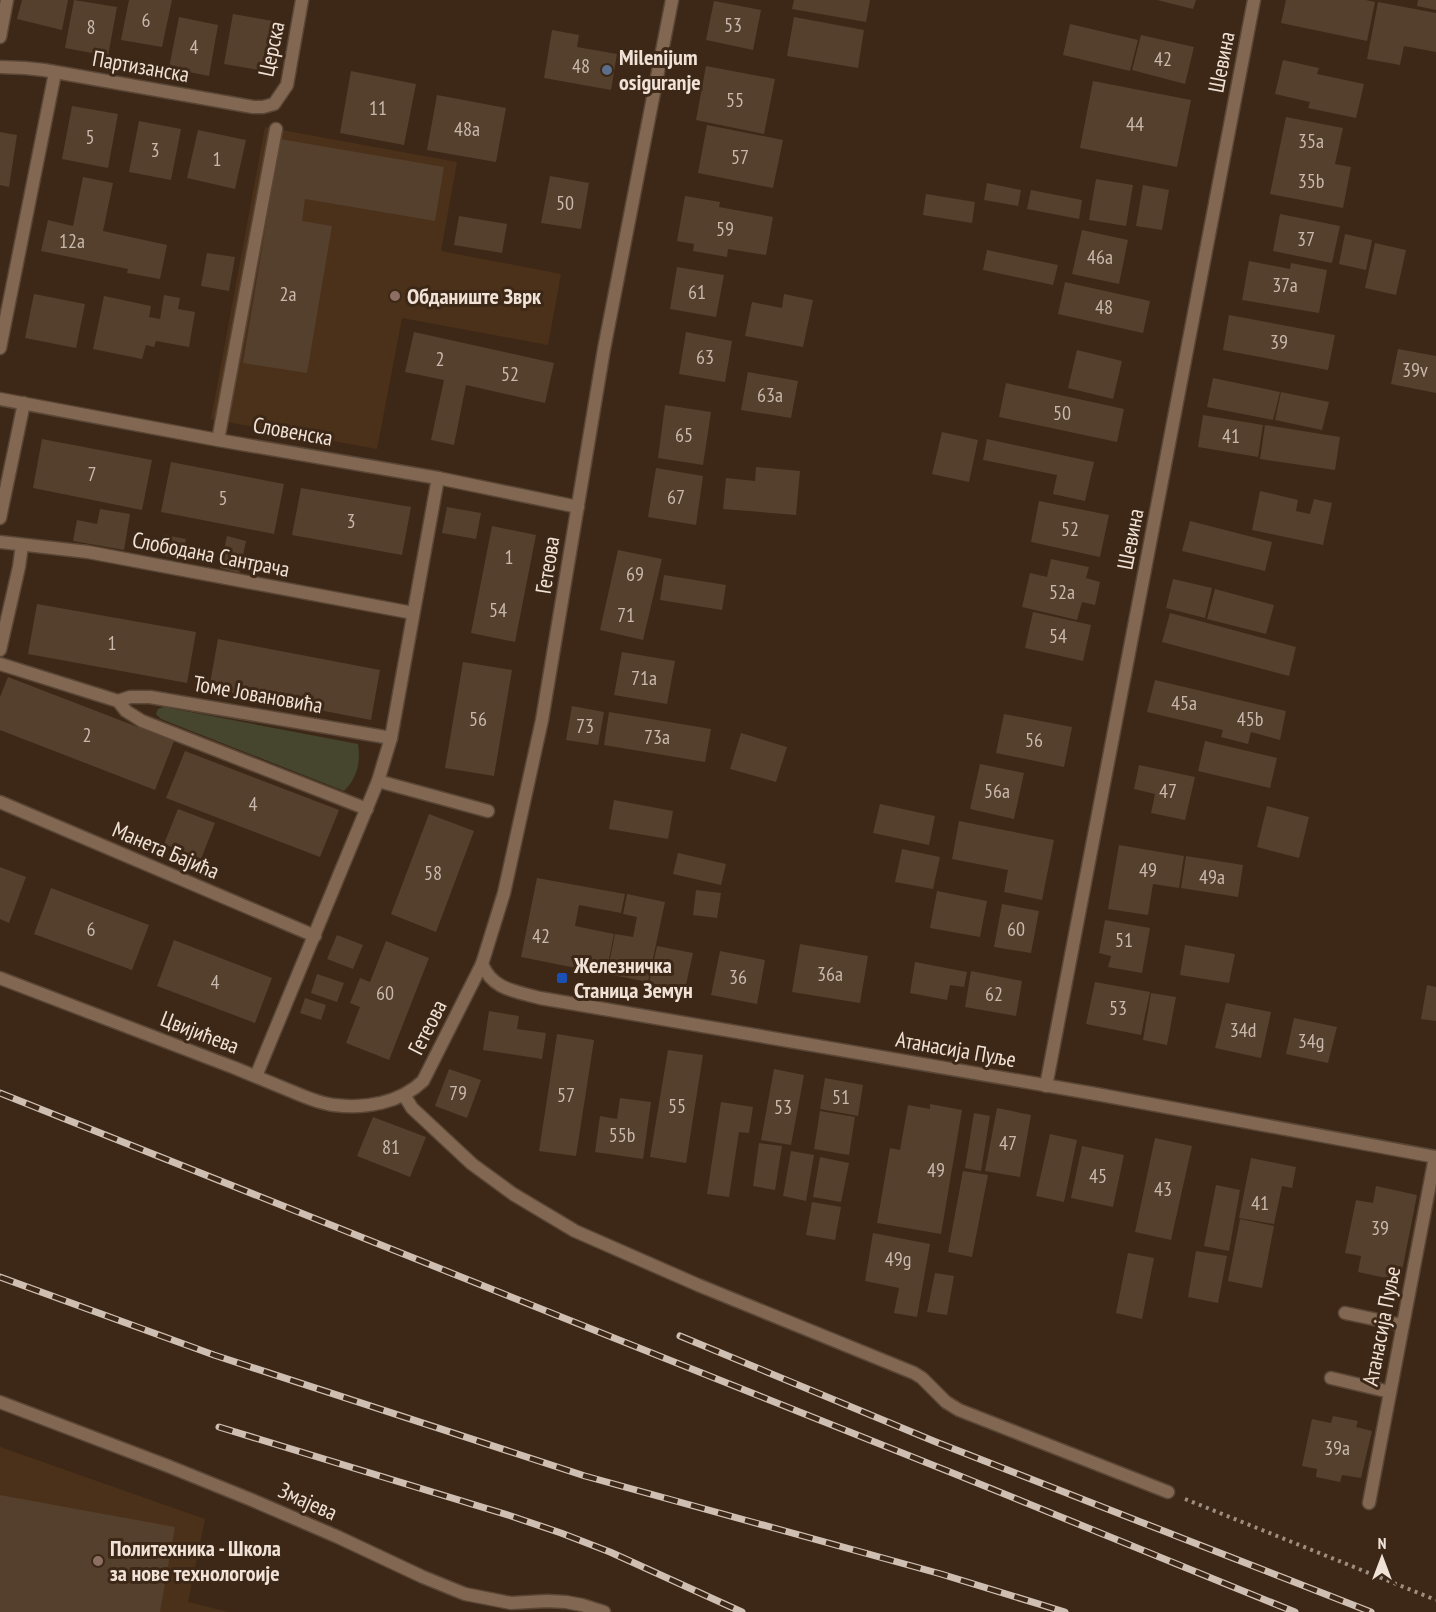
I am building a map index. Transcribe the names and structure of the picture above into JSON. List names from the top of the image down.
{
  "streets": {
    "street": [
      "Церска",
      "Шевина",
      "Партизанска",
      "Словенска",
      "Слободана Сантрача",
      "Гетеова",
      "Томе Јовановића",
      "Манета Бајића",
      "Цвијићева",
      "Атанасија Пуље",
      "Змајева"
    ]
  },
  "crossings": [
    ["Церска", "Партизанска"],
    ["Шевина", "Атанасија Пуље"],
    ["Словенска", "Гетеова"],
    ["Гетеова", "Цвијићева"],
    ["Гетеова", "Атанасија Пуље"]
  ],
  "places": {
    "other": ["Milenijum osiguranje", "Обданиште Зврк", "Политехника - Школа за нове технологоије"],
    "transit": ["Железничка Станица Земун"]
  },
  "house_numbers": [
    "6",
    "53",
    "8",
    "4",
    "42",
    "48",
    "55",
    "11",
    "44",
    "48a",
    "5",
    "35a",
    "3",
    "57",
    "1",
    "35b",
    "50",
    "59",
    "37",
    "12a",
    "46a",
    "37a",
    "61",
    "2a",
    "48",
    "39",
    "63",
    "2",
    "39v",
    "52",
    "63a",
    "50",
    "65",
    "41",
    "7",
    "67",
    "5",
    "3",
    "52",
    "1",
    "69",
    "52a",
    "54",
    "71",
    "54",
    "1",
    "71a",
    "45a",
    "56",
    "45b",
    "73",
    "2",
    "73a",
    "56",
    "56a",
    "47",
    "4",
    "49",
    "58",
    "49a",
    "6",
    "60",
    "42",
    "51",
    "36a",
    "36",
    "4",
    "60",
    "62",
    "53",
    "34d",
    "34g",
    "79",
    "57",
    "51",
    "55",
    "53",
    "55b",
    "47",
    "81",
    "49",
    "45",
    "43",
    "41",
    "39",
    "49g",
    "39a"
  ],
  "north": "top"
}
